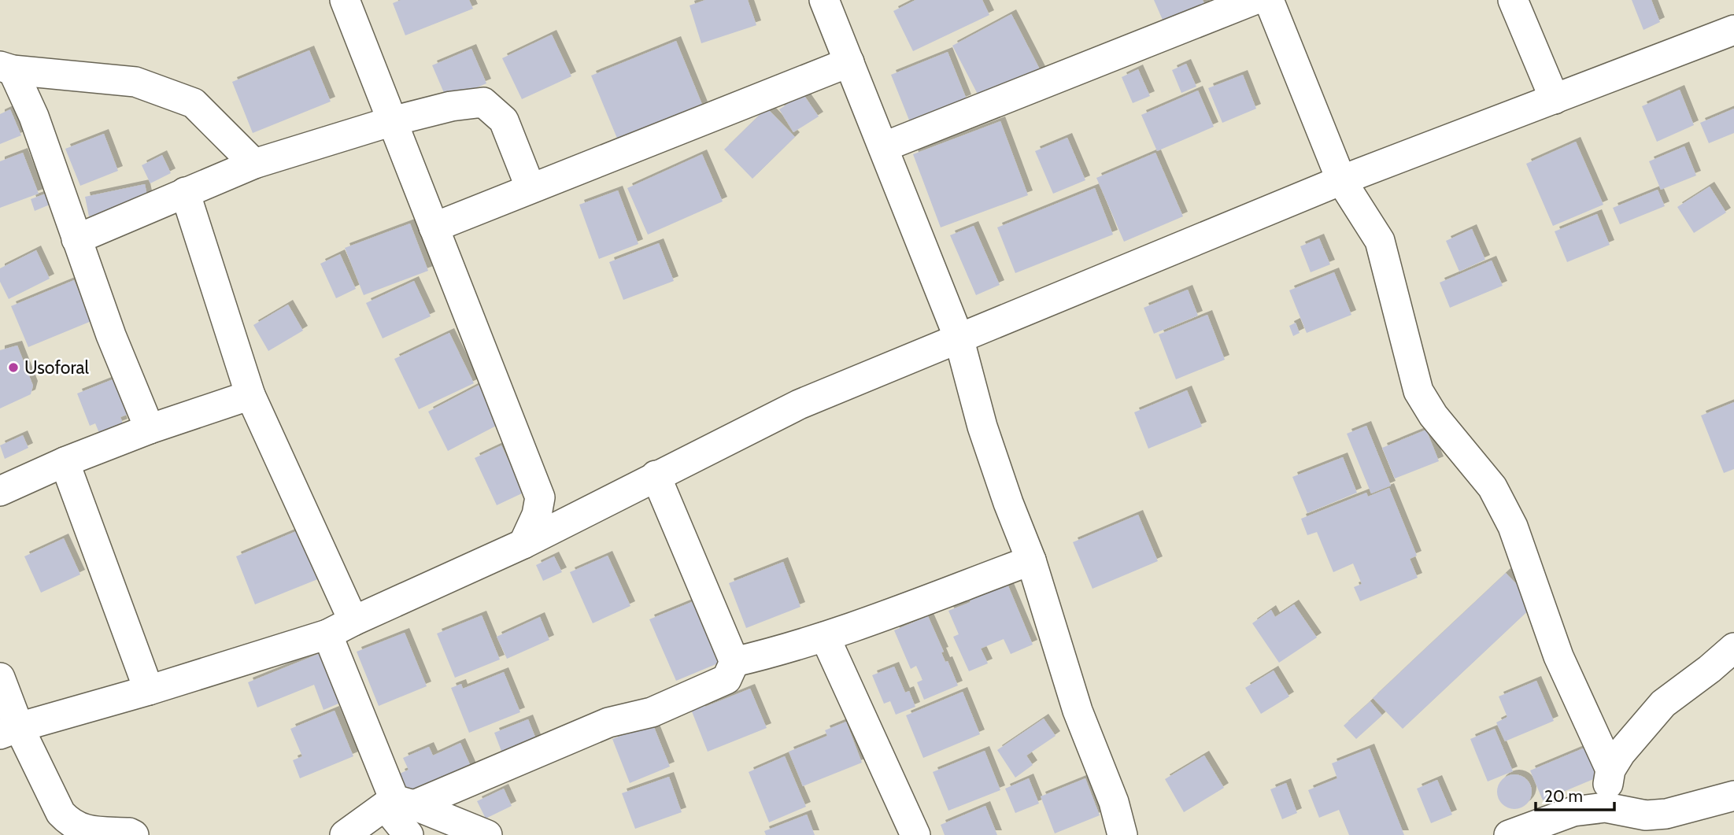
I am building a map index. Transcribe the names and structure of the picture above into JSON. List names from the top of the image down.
{
  "places": ["Usoforal"],
  "scale_bar": "20 m"
}
